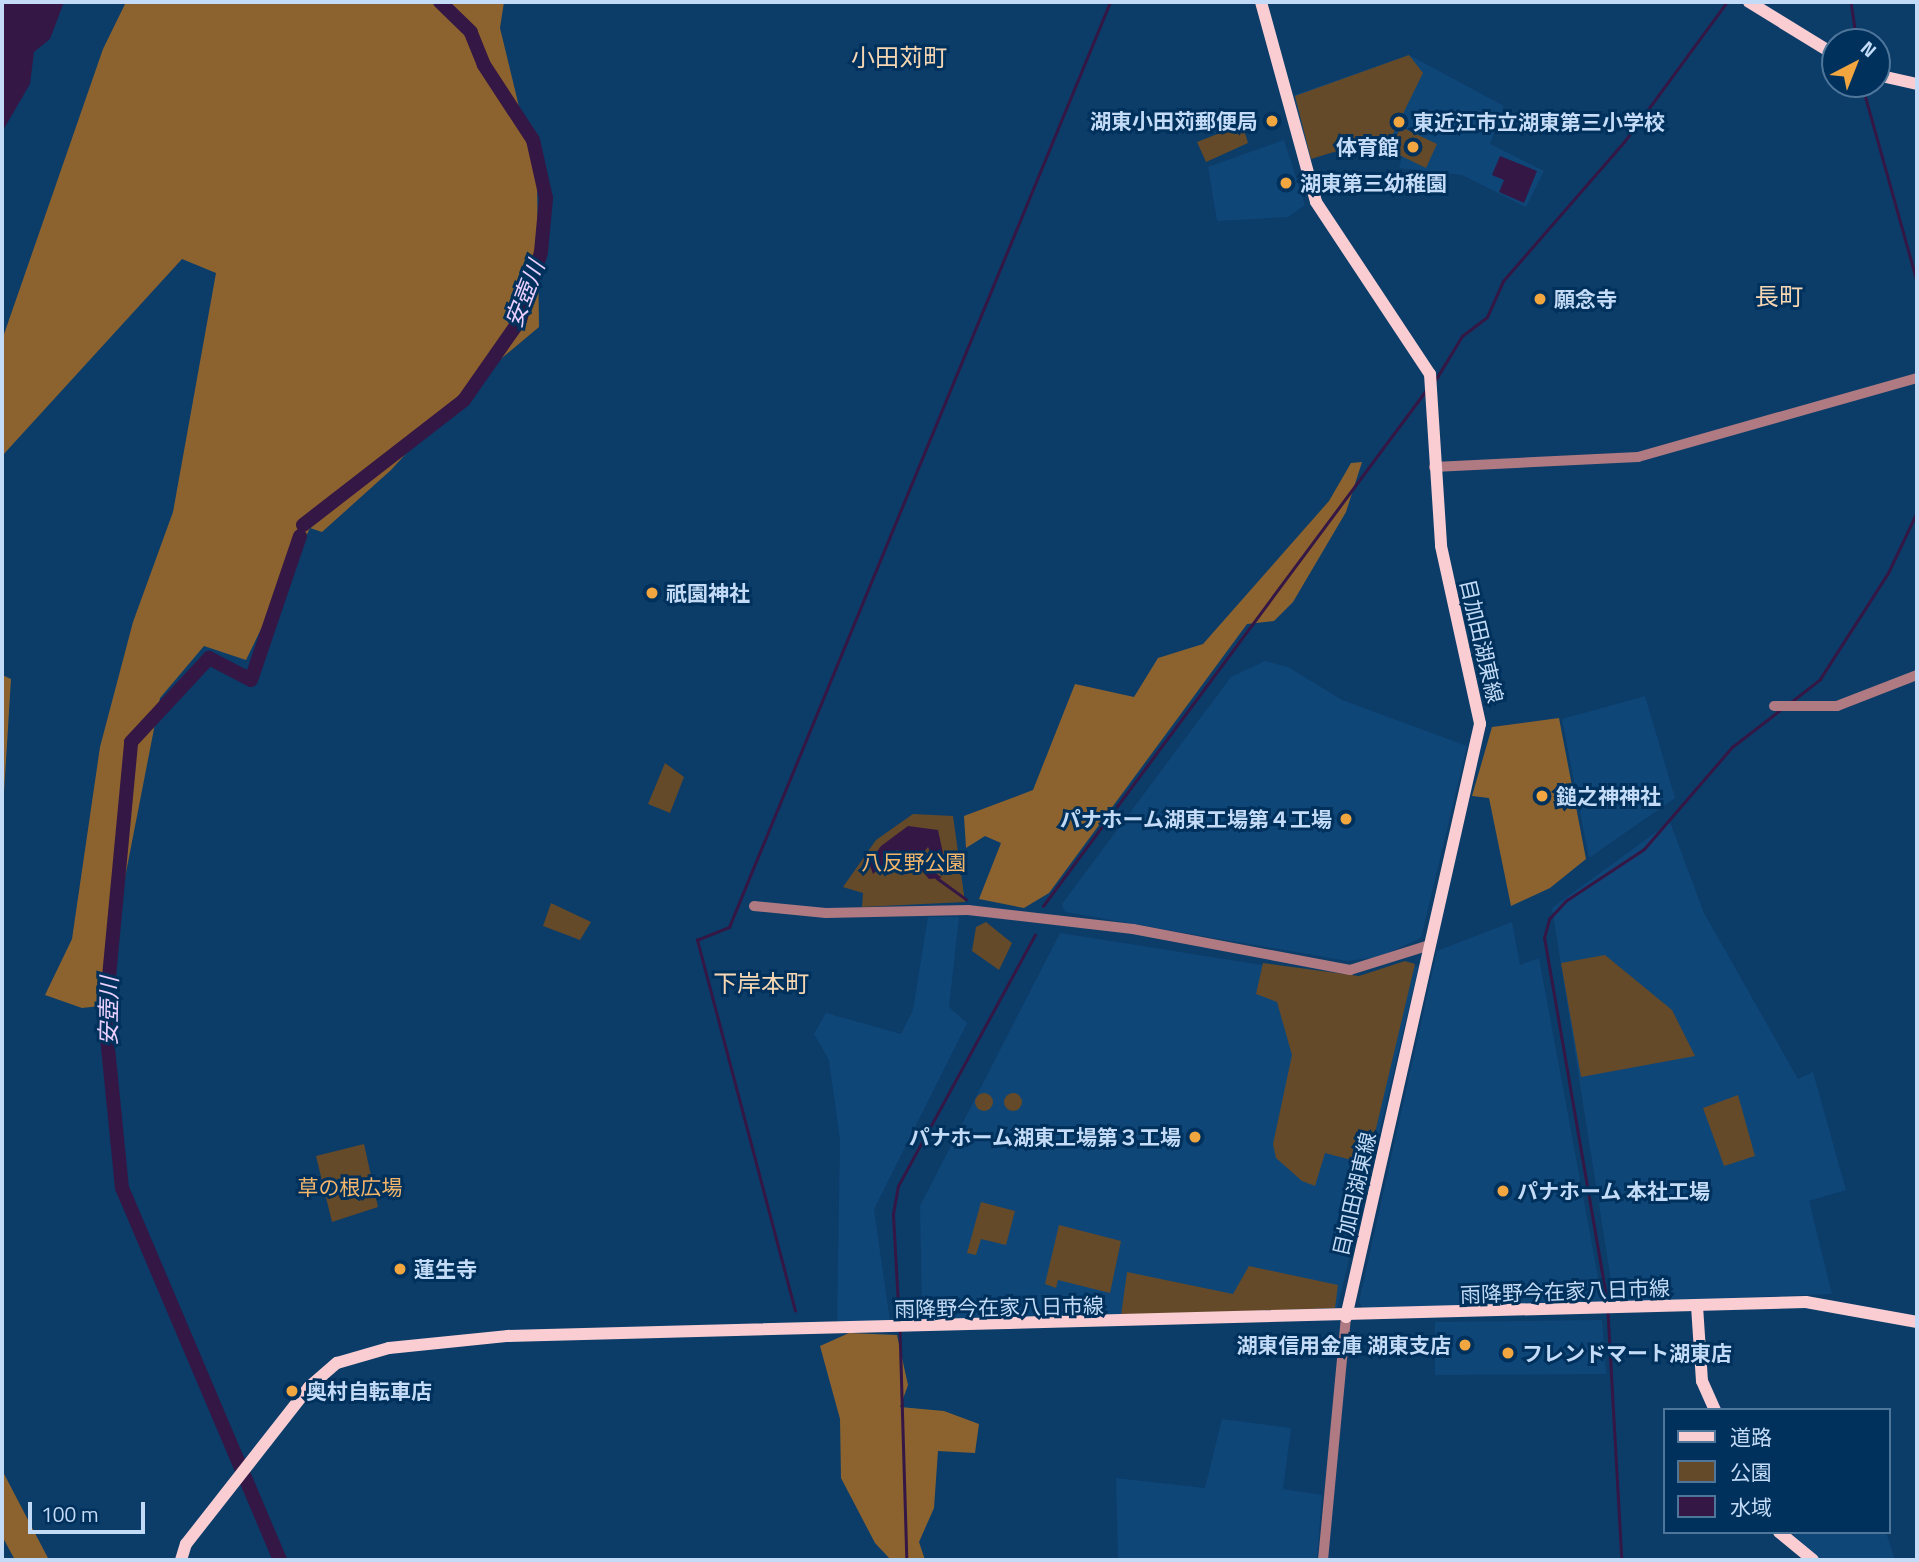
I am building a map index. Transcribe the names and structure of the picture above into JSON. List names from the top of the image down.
{
  "streets": {
    "main road": ["目加田湖東線", "雨降野今在家八日市線"]
  },
  "crossings": [
    ["目加田湖東線", "雨降野今在家八日市線"]
  ],
  "districts": ["小田苅町", "長町", "下岸本町"],
  "water": ["安壺川"],
  "parks": ["八反野公園", "草の根広場"],
  "places": [
    "湖東小田苅郵便局",
    "東近江市立湖東第三小学校",
    "体育館",
    "湖東第三幼稚園",
    "願念寺",
    "祇園神社",
    "鎚之神神社",
    "パナホーム湖東工場第４工場",
    "パナホーム湖東工場第３工場",
    "パナホーム 本社工場",
    "蓮生寺",
    "湖東信用金庫 湖東支店",
    "フレンドマート湖東店",
    "奥村自転車店"
  ],
  "legend": ["道路", "公園", "水域"],
  "scale_bar": "100 m",
  "north": "top right"
}
